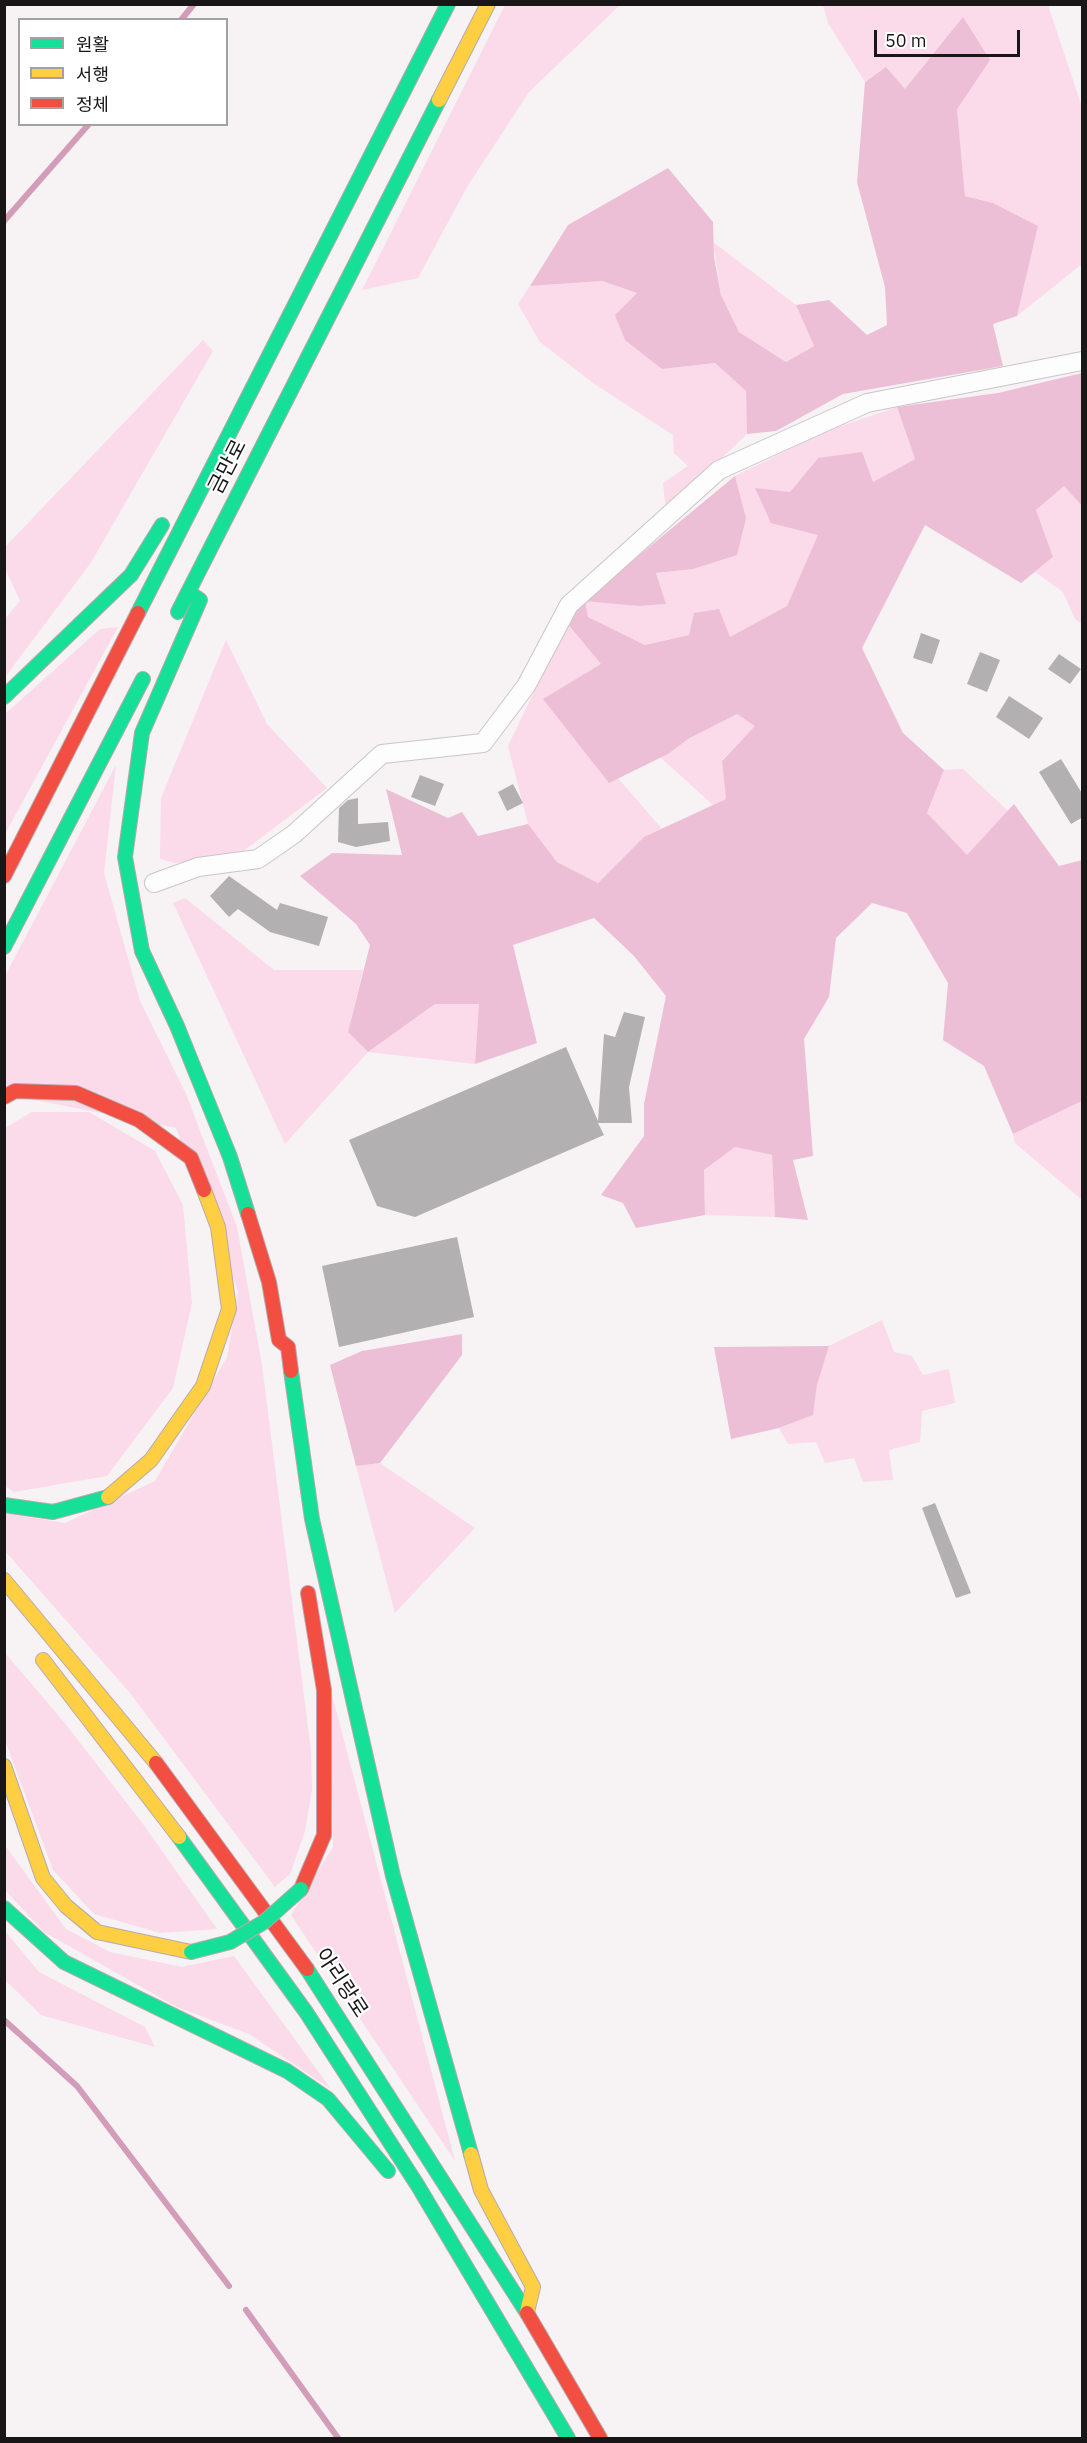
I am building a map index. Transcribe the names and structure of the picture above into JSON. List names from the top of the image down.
{
  "streets": {
    "highway": ["금만로", "아리랑로"]
  },
  "legend": ["원활", "서행", "정체"],
  "scale_bar": "50 m"
}
